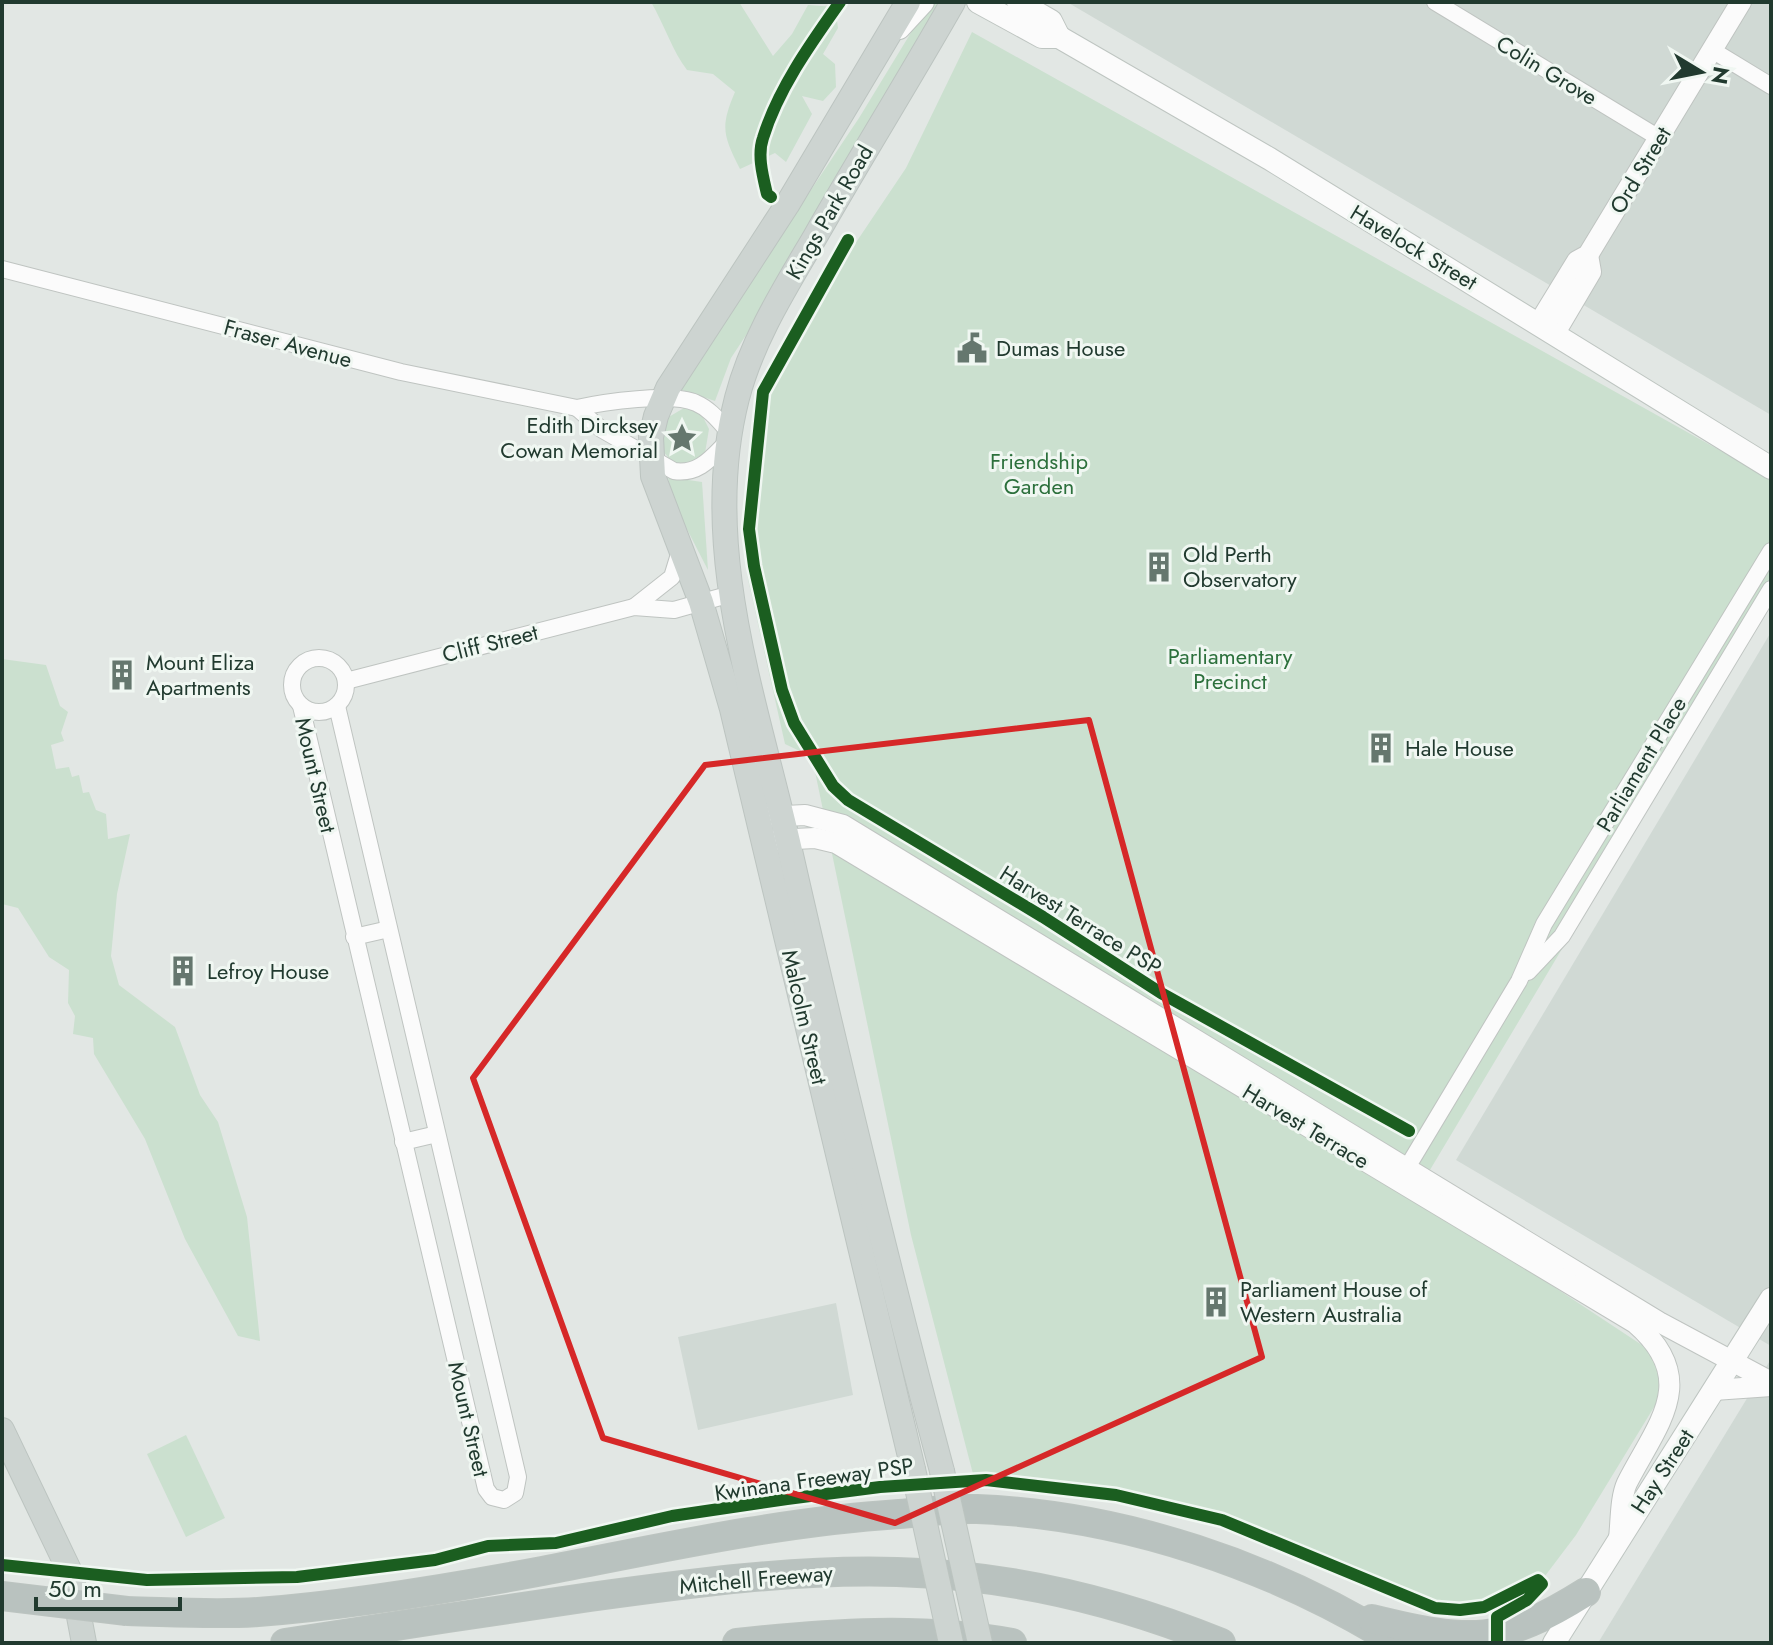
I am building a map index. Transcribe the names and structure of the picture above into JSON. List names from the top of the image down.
{
  "streets": {
    "highway": ["Mitchell Freeway"],
    "main road": [
      "Kings Park Road",
      "Havelock Street",
      "Malcolm Street",
      "Hay Street"
    ],
    "street": [
      "Colin Grove",
      "Ord Street",
      "Fraser Avenue",
      "Cliff Street",
      "Parliament Place",
      "Mount Street",
      "Harvest Terrace"
    ],
    "cycle path": ["Harvest Terrace PSP", "Kwinana Freeway PSP"]
  },
  "crossings": [
    ["Colin Grove", "Ord Street"],
    ["Ord Street", "Havelock Street"],
    ["Kings Park Road", "Fraser Avenue"],
    ["Kings Park Road", "Malcolm Street"],
    ["Fraser Avenue", "Malcolm Street"],
    ["Cliff Street", "Mount Street"],
    ["Cliff Street", "Malcolm Street"],
    ["Parliament Place", "Harvest Terrace"],
    ["Malcolm Street", "Harvest Terrace"],
    ["Harvest Terrace", "Hay Street"]
  ],
  "parks": ["Friendship Garden", "Parliamentary Precinct"],
  "places": {
    "public building": ["Dumas House"],
    "place": ["Edith Dircksey Cowan Memorial"],
    "building": [
      "Old Perth Observatory",
      "Mount Eliza Apartments",
      "Hale House",
      "Lefroy House",
      "Parliament House of Western Australia"
    ]
  },
  "scale_bar": "50 m",
  "north": "right"
}
